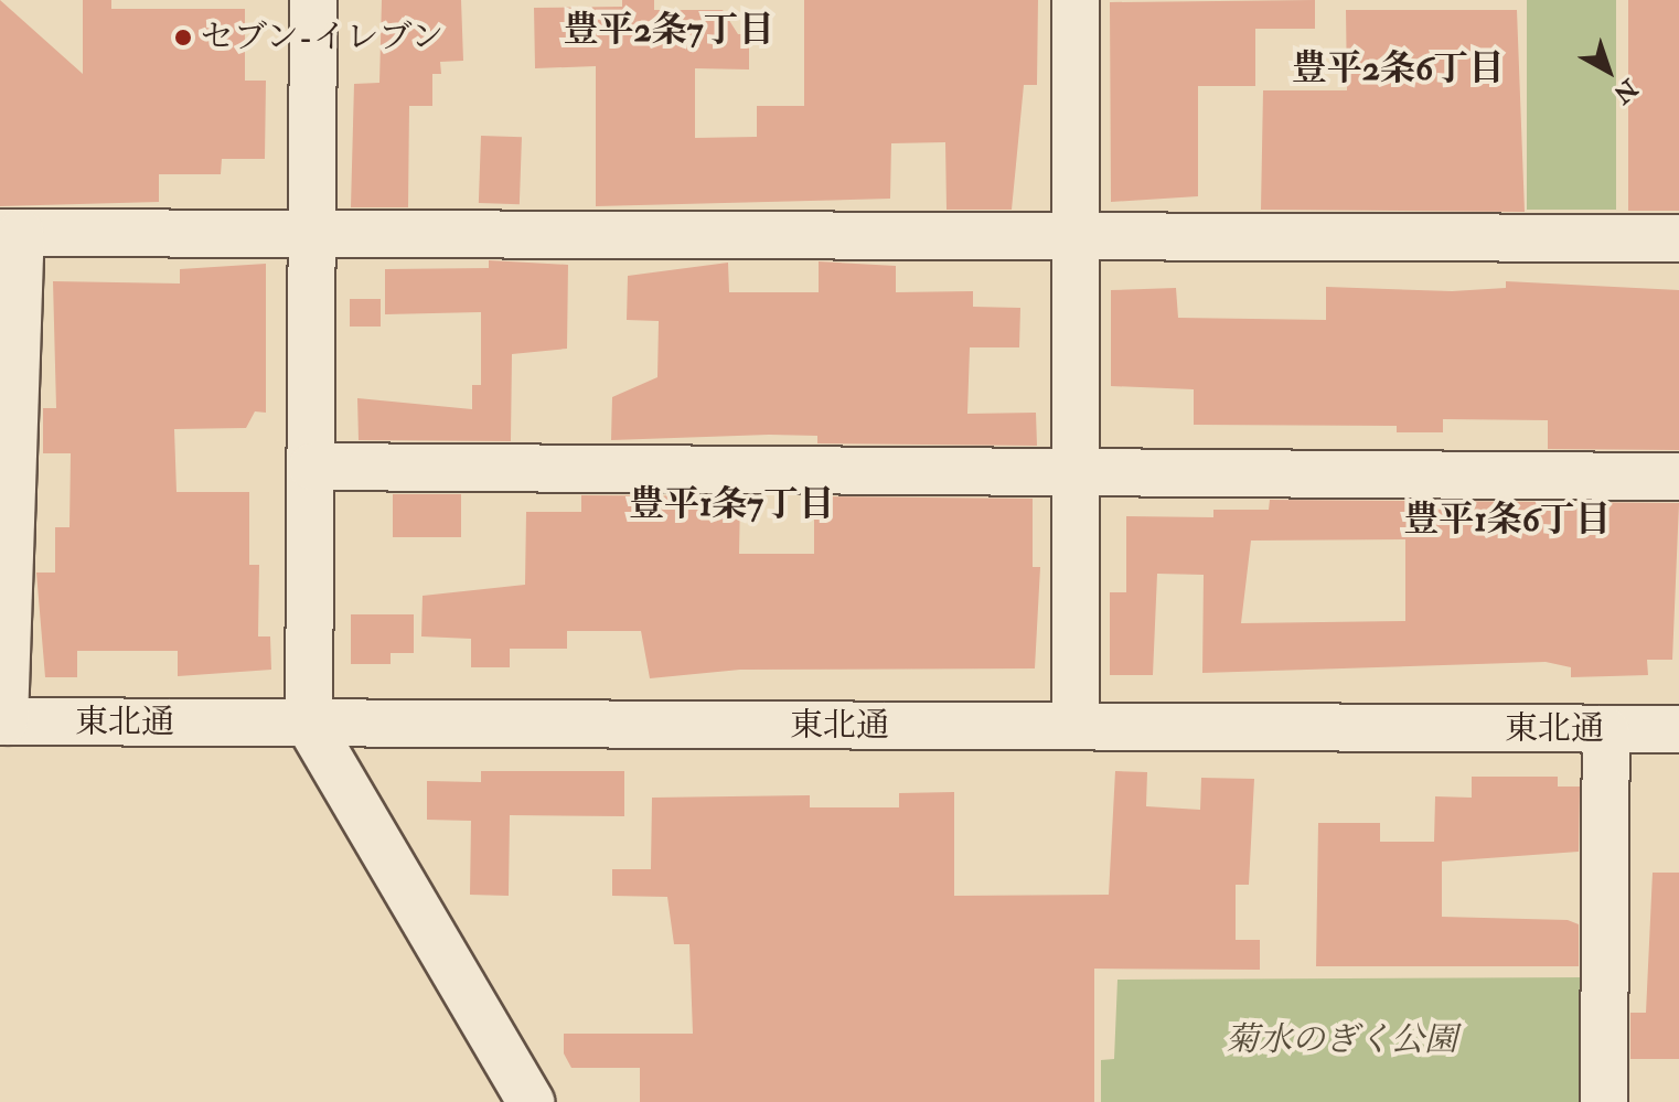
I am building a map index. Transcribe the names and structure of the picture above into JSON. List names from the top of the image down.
{
  "streets": {
    "street": ["東北通"]
  },
  "districts": [
    "豊平2条7丁目",
    "豊平2条6丁目",
    "豊平1条7丁目",
    "豊平1条6丁目"
  ],
  "parks": ["菊水のぎく公園"],
  "places": ["セブン-イレブン"],
  "north": "bottom right"
}
